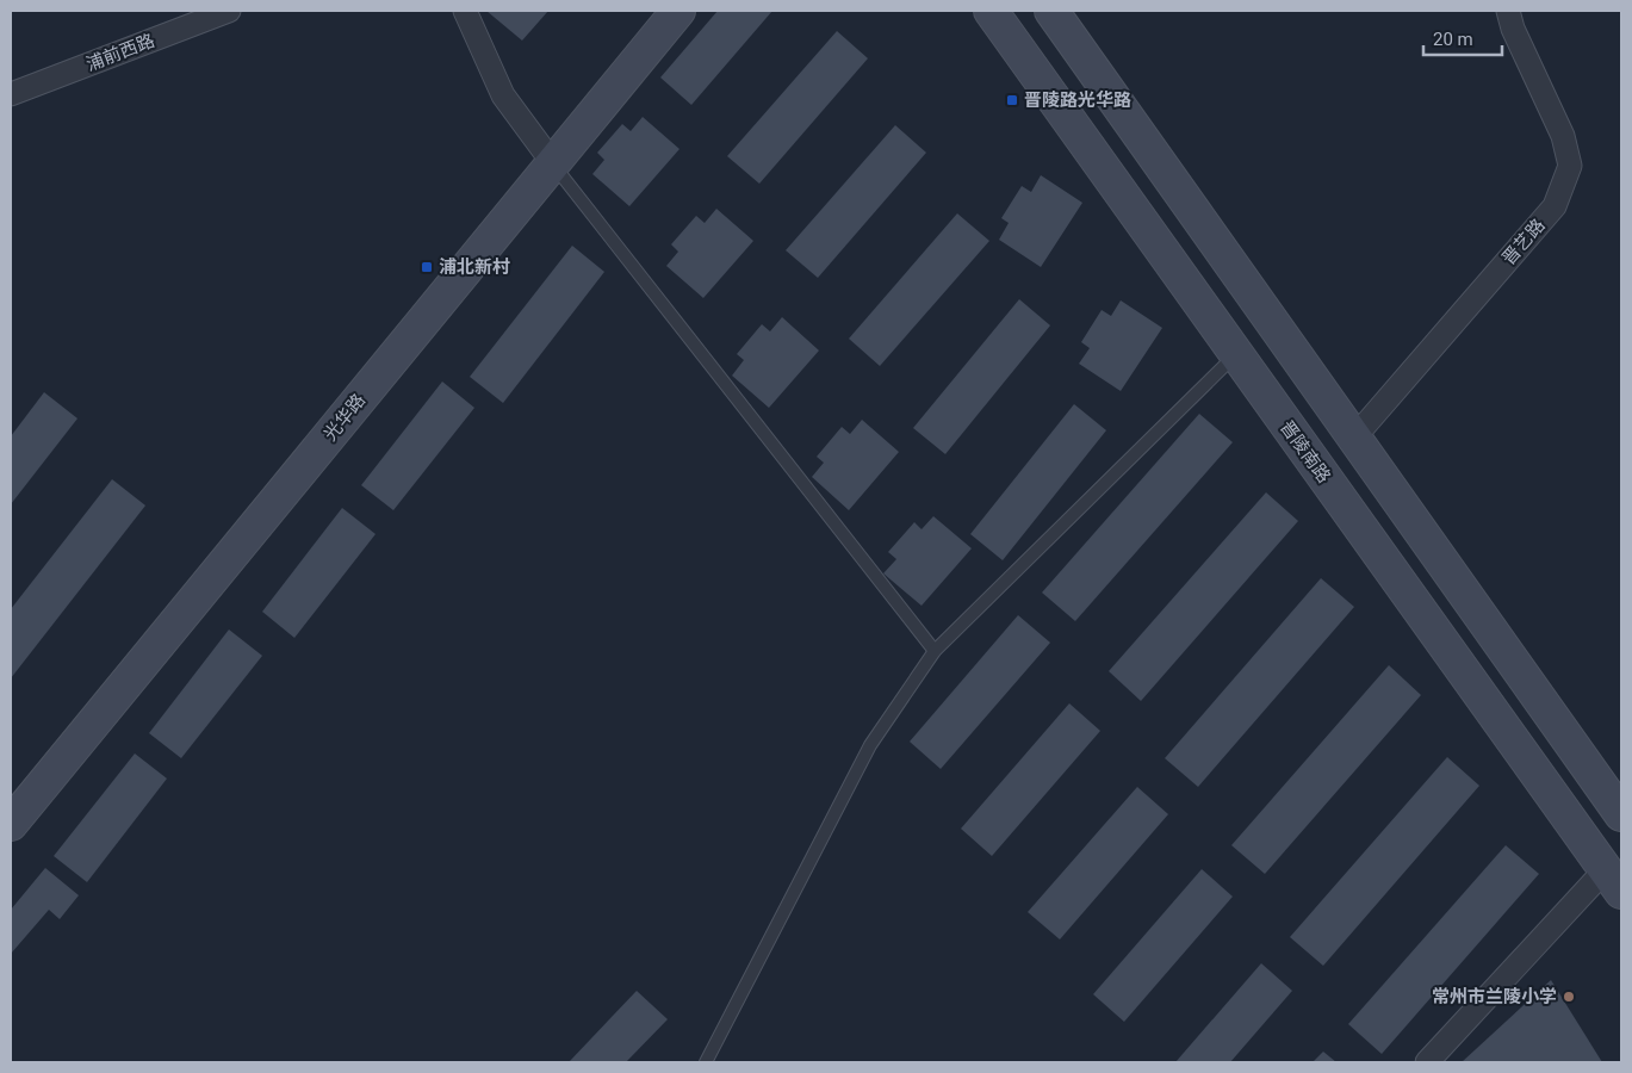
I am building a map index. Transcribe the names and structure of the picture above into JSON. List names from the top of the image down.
{
  "streets": {
    "main road": ["光华路", "晋陵南路"],
    "street": ["浦前西路", "晋艺路"]
  },
  "places": {
    "transit": ["晋陵路光华路", "浦北新村"],
    "other": ["常州市兰陵小学"]
  },
  "scale_bar": "20 m"
}
